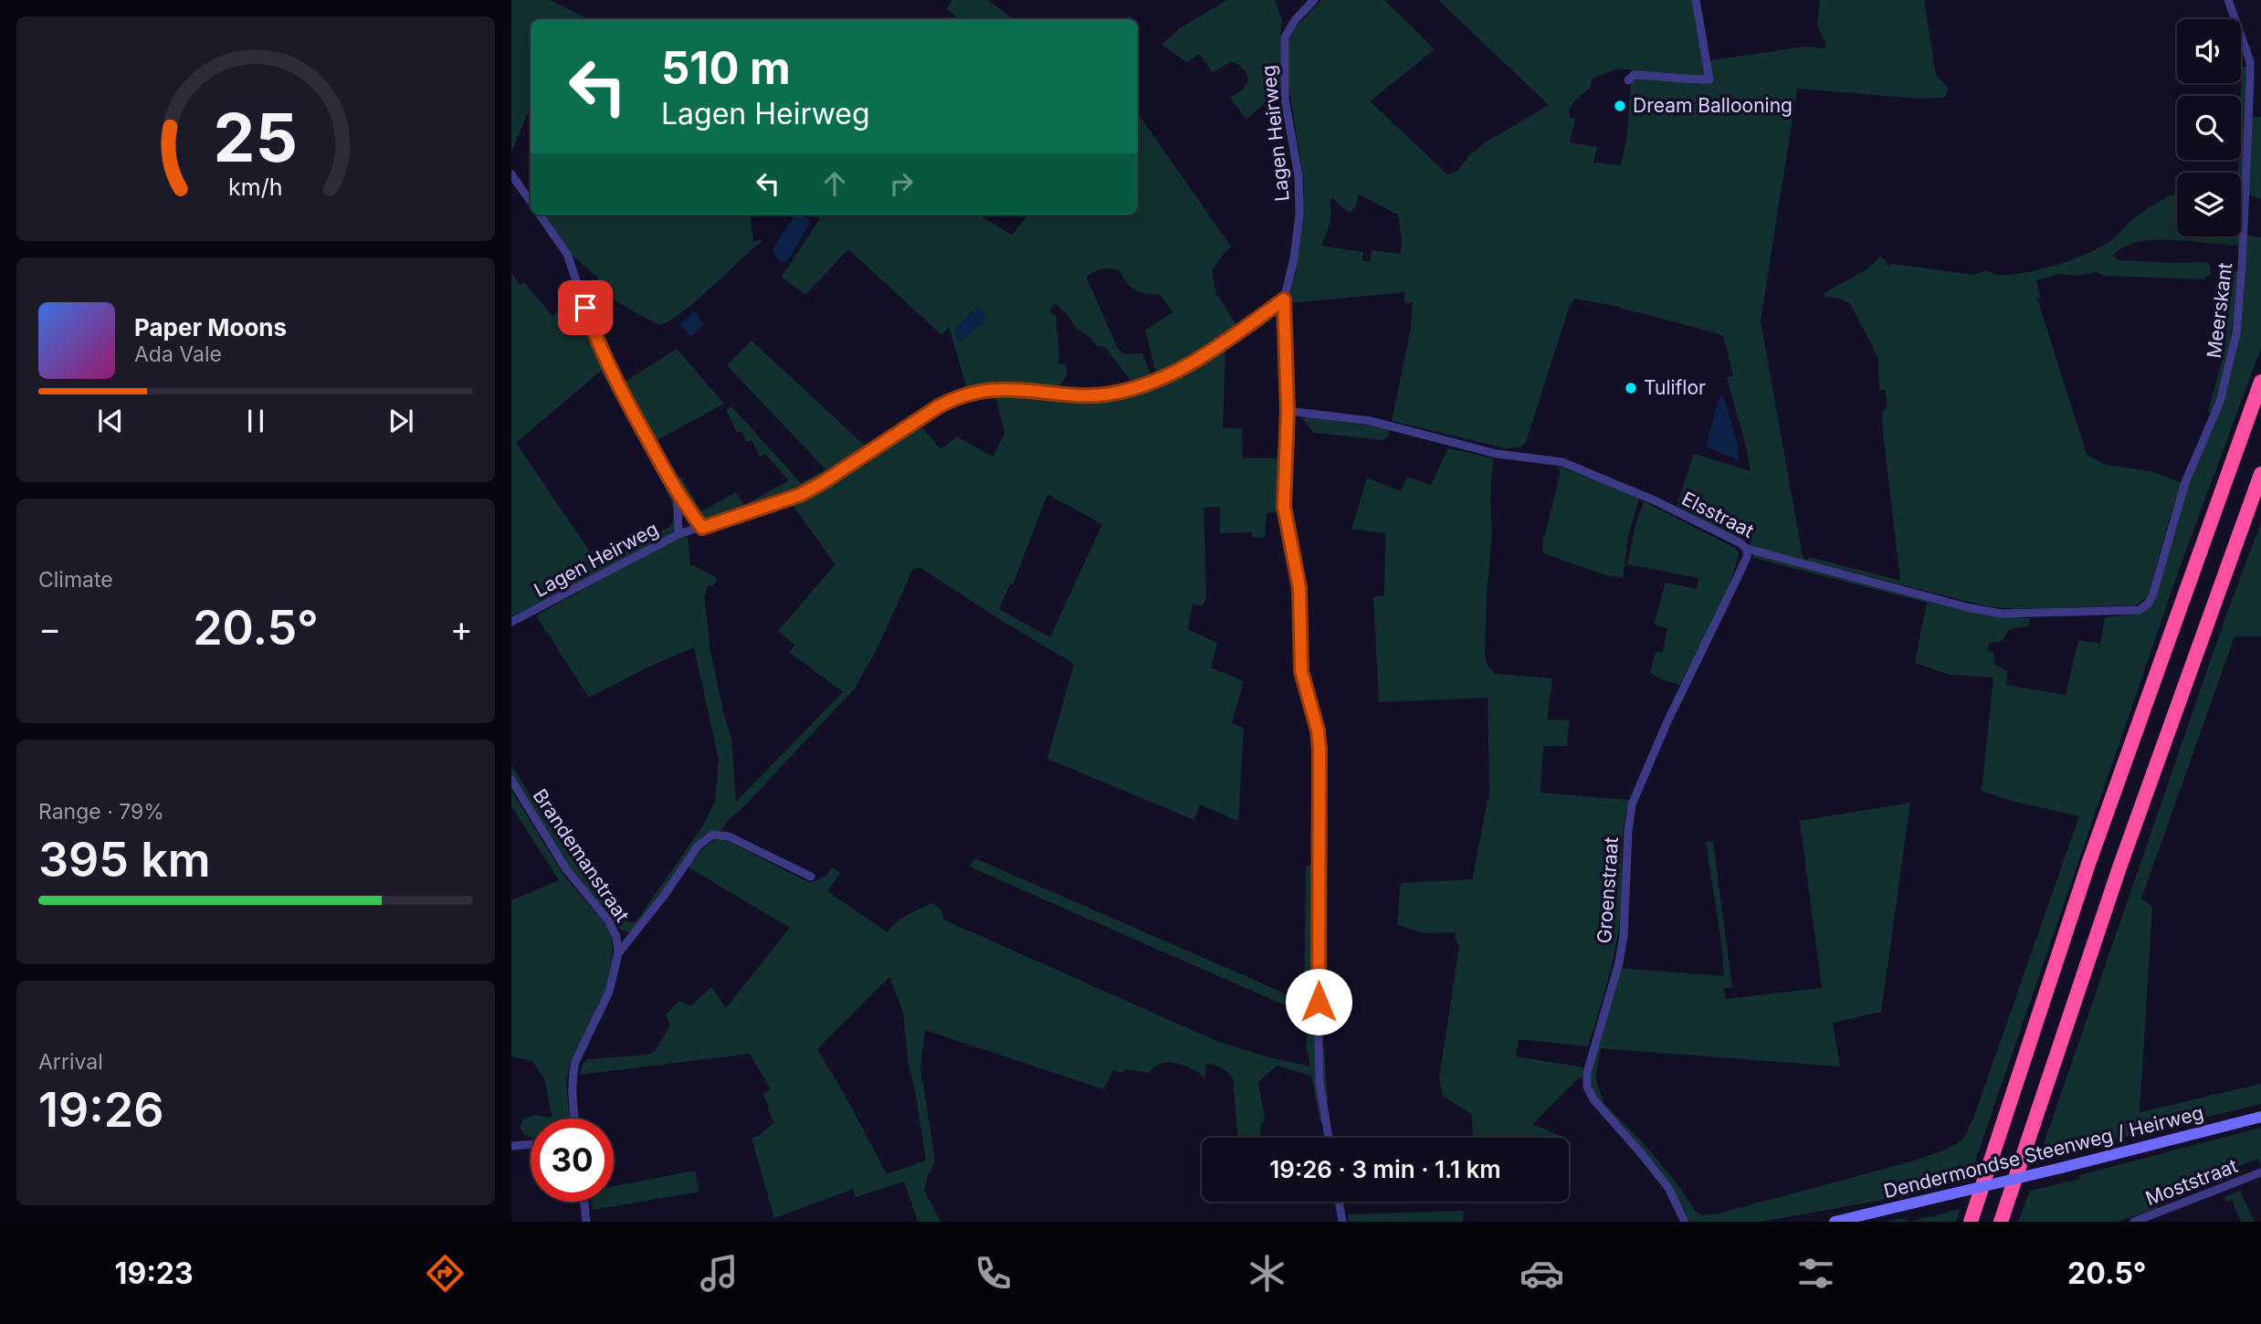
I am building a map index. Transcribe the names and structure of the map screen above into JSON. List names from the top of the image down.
{
  "streets": {
    "main road": ["Dendermondse Steenweg / Heirweg"],
    "street": [
      "Lagen Heirweg",
      "Meerskant",
      "Elsstraat",
      "Brandemanstraat",
      "Groenstraat",
      "Moststraat"
    ]
  },
  "crossings": [
    ["Meerskant", "Elsstraat"],
    ["Elsstraat", "Groenstraat"]
  ],
  "places": ["Dream Ballooning", "Tuliflor"],
  "page": {
    "turn": ["510 m", "Lagen Heirweg"],
    "song": ["Paper Moons", "Ada Vale"],
    "tile": [
      "Climate",
      ["Range · 79%", "395 km"],
      ["Arrival", "19:26"]
    ],
    "heat": ["−", "20.5°", "+"],
    "limit": "30",
    "trip": "19:26 · 3 min · 1.1 km",
    "tabs": ["19:23", "20.5°"],
    "gauge": ["25", "km/h"]
  }
}
